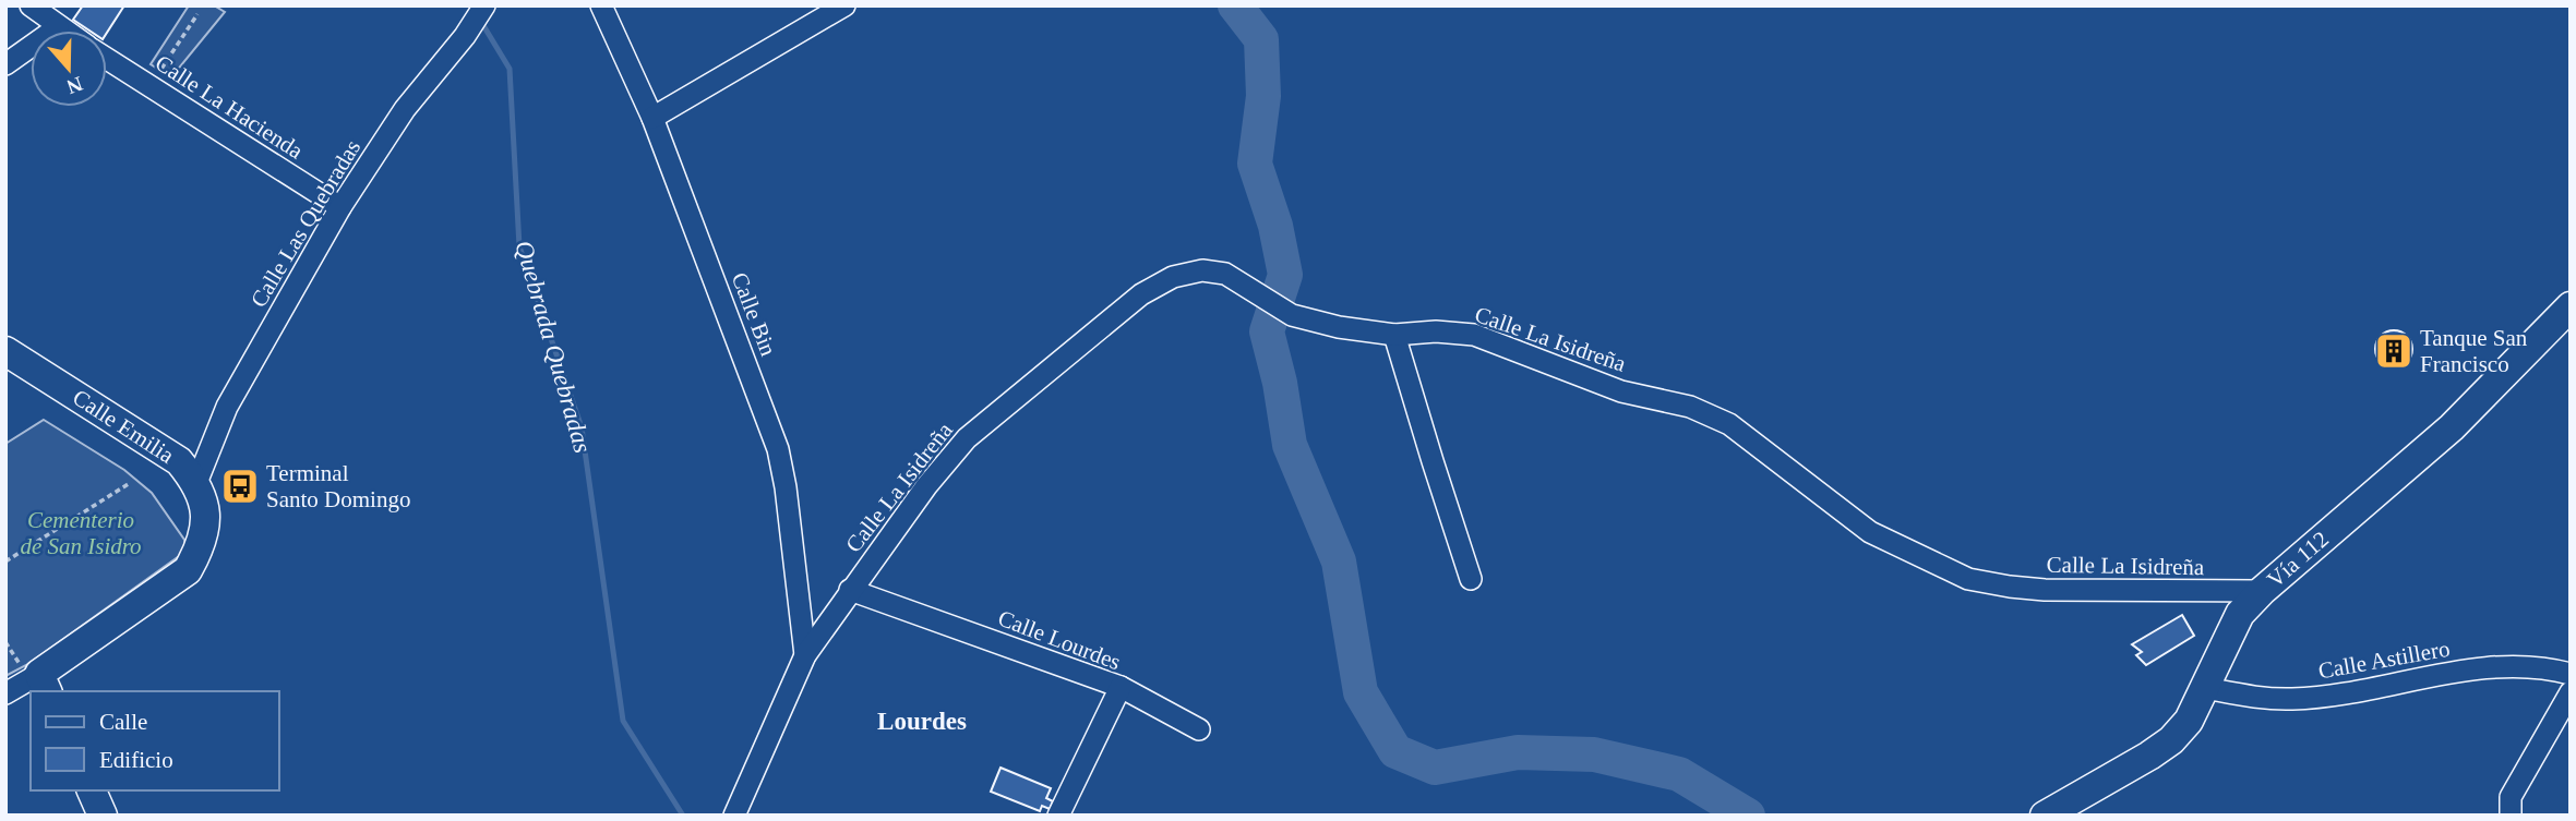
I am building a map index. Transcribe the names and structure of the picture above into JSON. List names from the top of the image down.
{
  "streets": {
    "main road": ["Calle Emilia", "Vía 112"],
    "street": [
      "Calle La Hacienda",
      "Calle Las Quebradas",
      "Calle Bin",
      "Calle La Isidreña",
      "Calle Lourdes",
      "Calle Astillero"
    ]
  },
  "crossings": [
    ["Calle La Hacienda", "Calle Las Quebradas"],
    ["Calle Las Quebradas", "Calle Emilia"],
    ["Calle Bin", "Calle La Isidreña"],
    ["Calle La Isidreña", "Vía 112"],
    ["Calle La Isidreña", "Calle Lourdes"],
    ["Vía 112", "Calle Astillero"]
  ],
  "districts": ["Lourdes"],
  "water": ["Quebrada Quebradas"],
  "parks": ["Cementerio de San Isidro"],
  "places": {
    "building": ["Tanque San Francisco"],
    "bus stop": ["Terminal Santo Domingo"]
  },
  "legend": ["Calle", "Edificio"],
  "north": "bottom"
}
